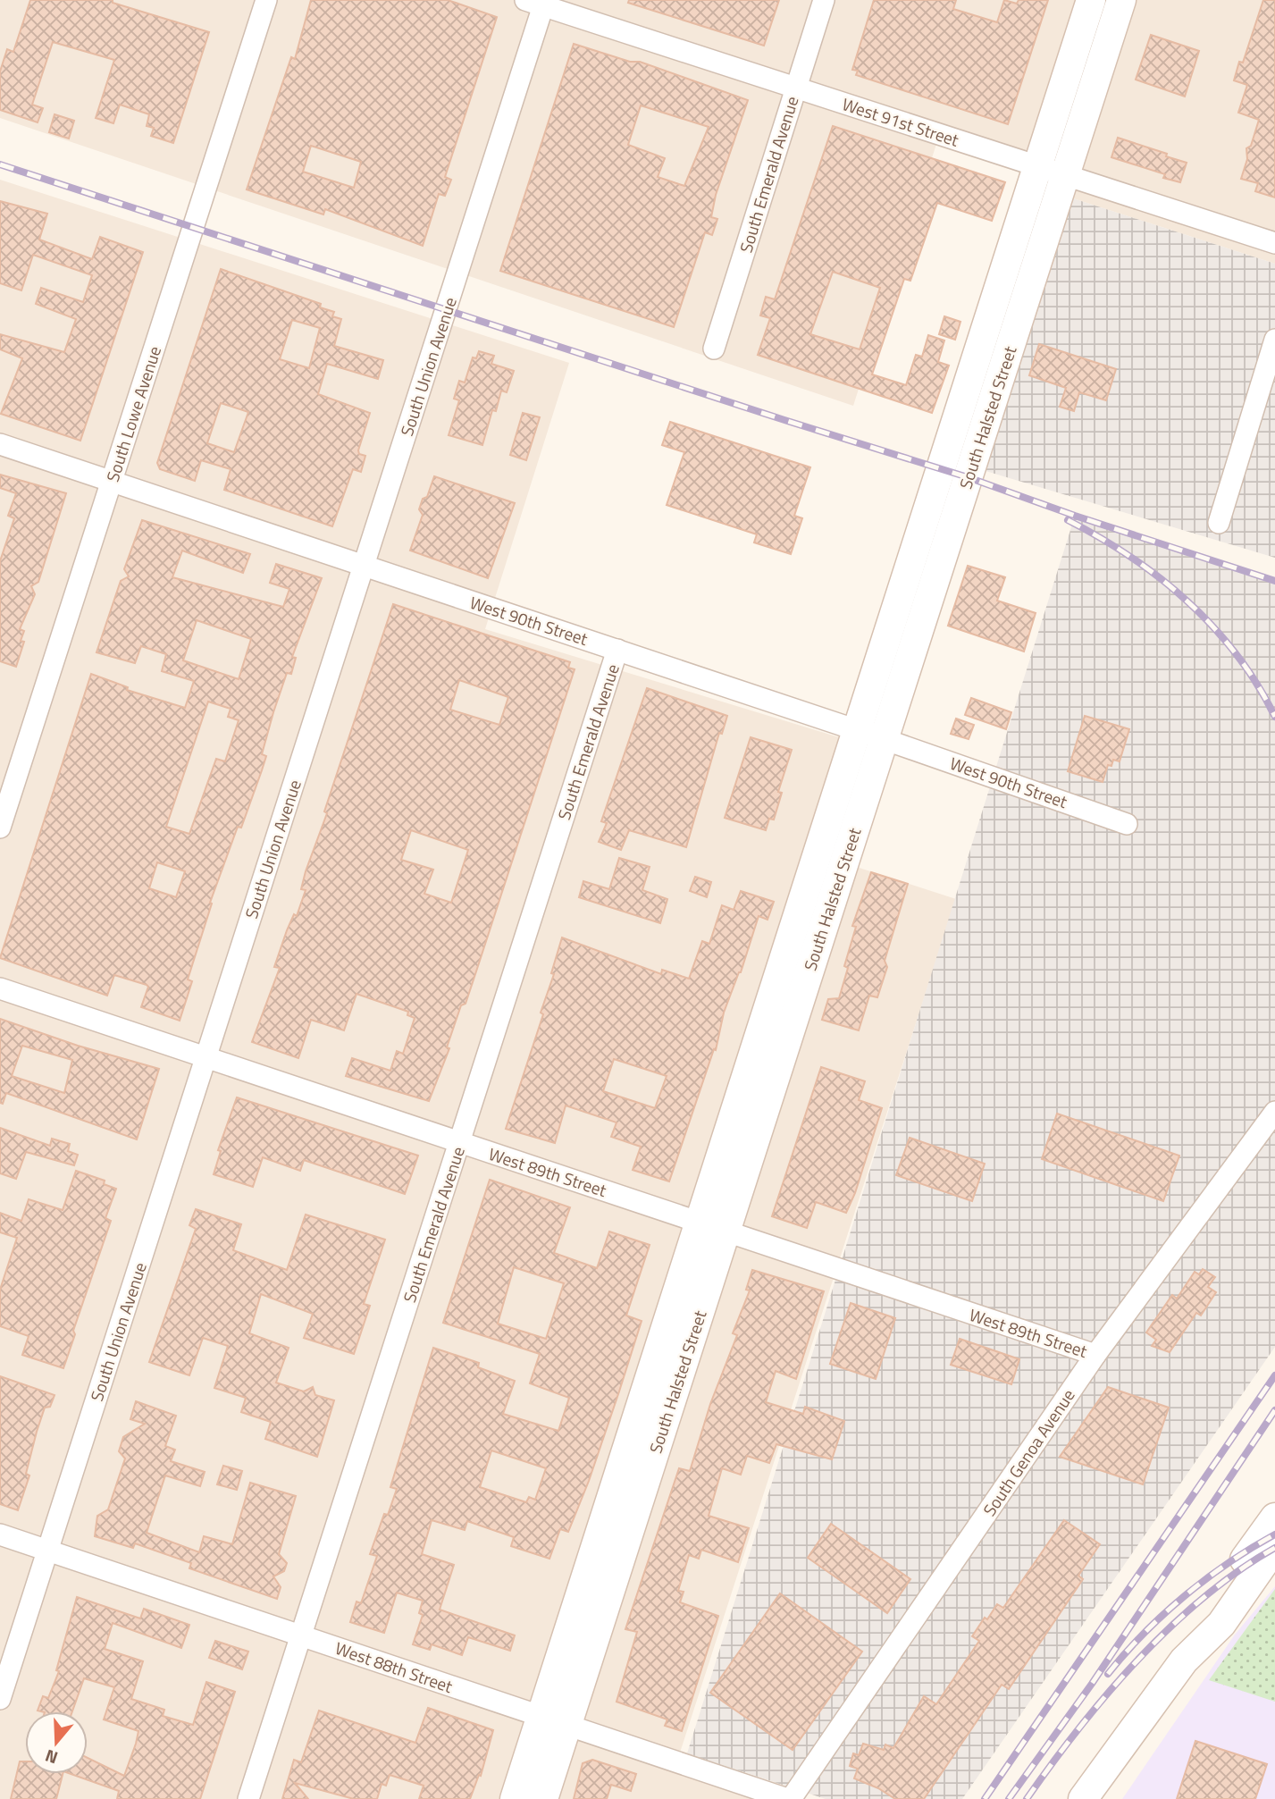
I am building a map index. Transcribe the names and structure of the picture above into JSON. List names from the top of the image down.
{
  "streets": {
    "main road": ["South Halsted Street"],
    "street": [
      "West 91st Street",
      "South Emerald Avenue",
      "South Union Avenue",
      "South Lowe Avenue",
      "West 90th Street",
      "West 89th Street",
      "South Genoa Avenue",
      "West 88th Street"
    ]
  },
  "crossings": [
    ["West 91st Street", "South Emerald Avenue"],
    ["West 91st Street", "South Union Avenue"],
    ["West 91st Street", "South Halsted Street"],
    ["South Emerald Avenue", "West 90th Street"],
    ["South Emerald Avenue", "West 89th Street"],
    ["South Emerald Avenue", "West 88th Street"],
    ["South Union Avenue", "West 90th Street"],
    ["South Union Avenue", "West 89th Street"],
    ["South Union Avenue", "West 88th Street"],
    ["South Lowe Avenue", "West 90th Street"],
    ["South Halsted Street", "West 90th Street"],
    ["South Halsted Street", "West 89th Street"],
    ["South Halsted Street", "West 88th Street"],
    ["West 89th Street", "South Genoa Avenue"],
    ["South Genoa Avenue", "West 88th Street"]
  ],
  "north": "bottom"
}
